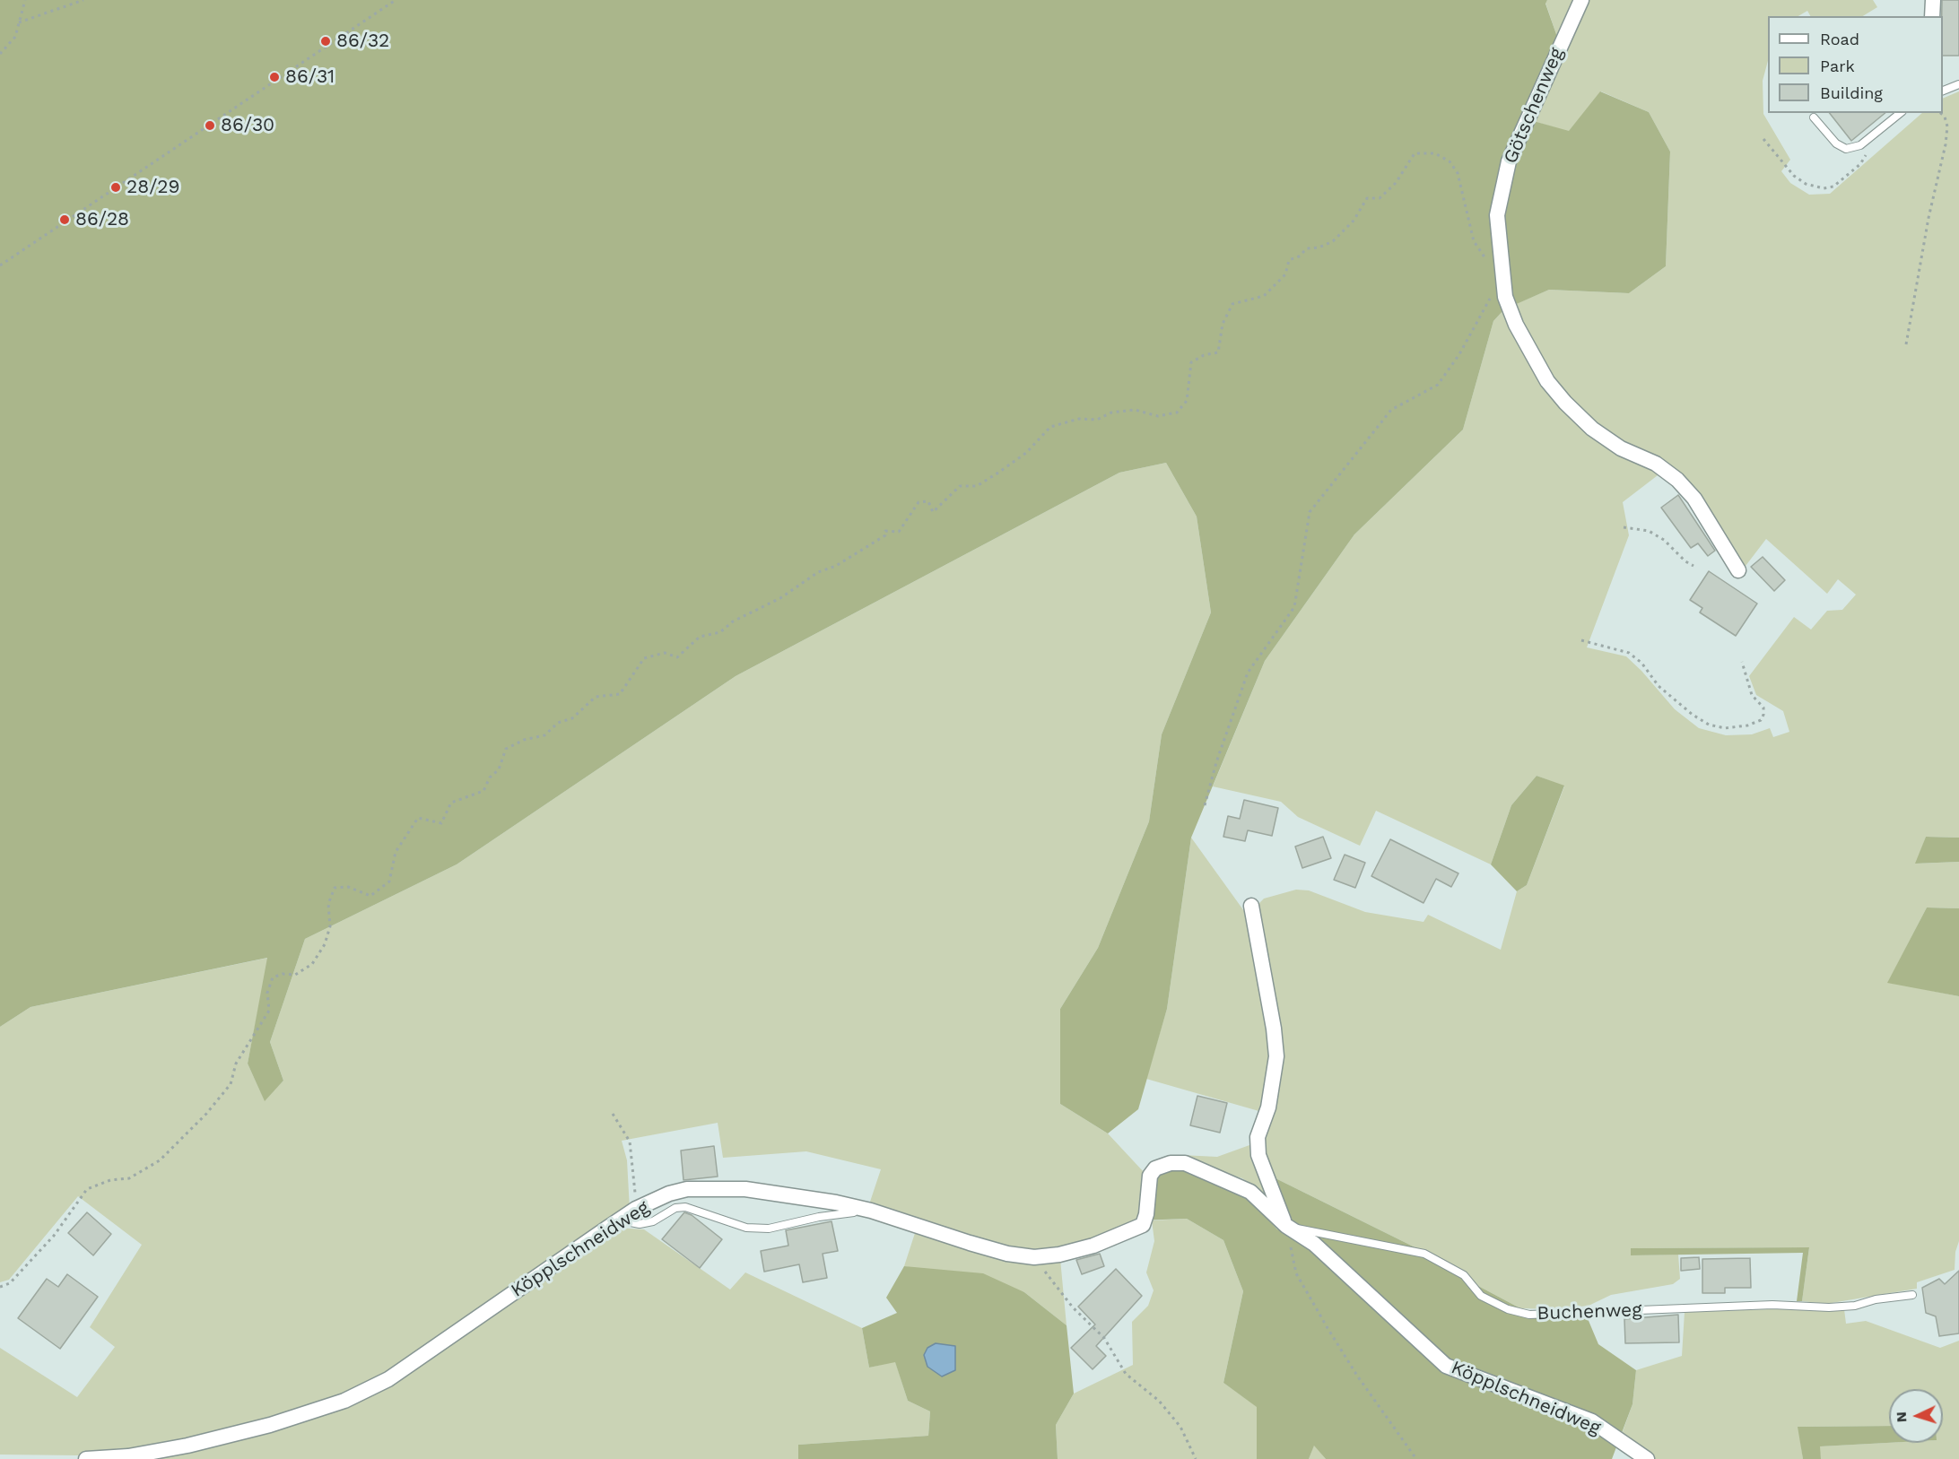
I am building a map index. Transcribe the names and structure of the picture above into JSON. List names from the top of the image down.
{
  "streets": {
    "street": ["Götschenweg", "Köpplschneidweg"],
    "lane": ["Buchenweg"]
  },
  "crossings": [
    ["Köpplschneidweg", "Buchenweg"]
  ],
  "places": [
    "86/32",
    "86/31",
    "86/30",
    "28/29",
    "86/28"
  ],
  "legend": ["Road", "Park", "Building"],
  "north": "left"
}
